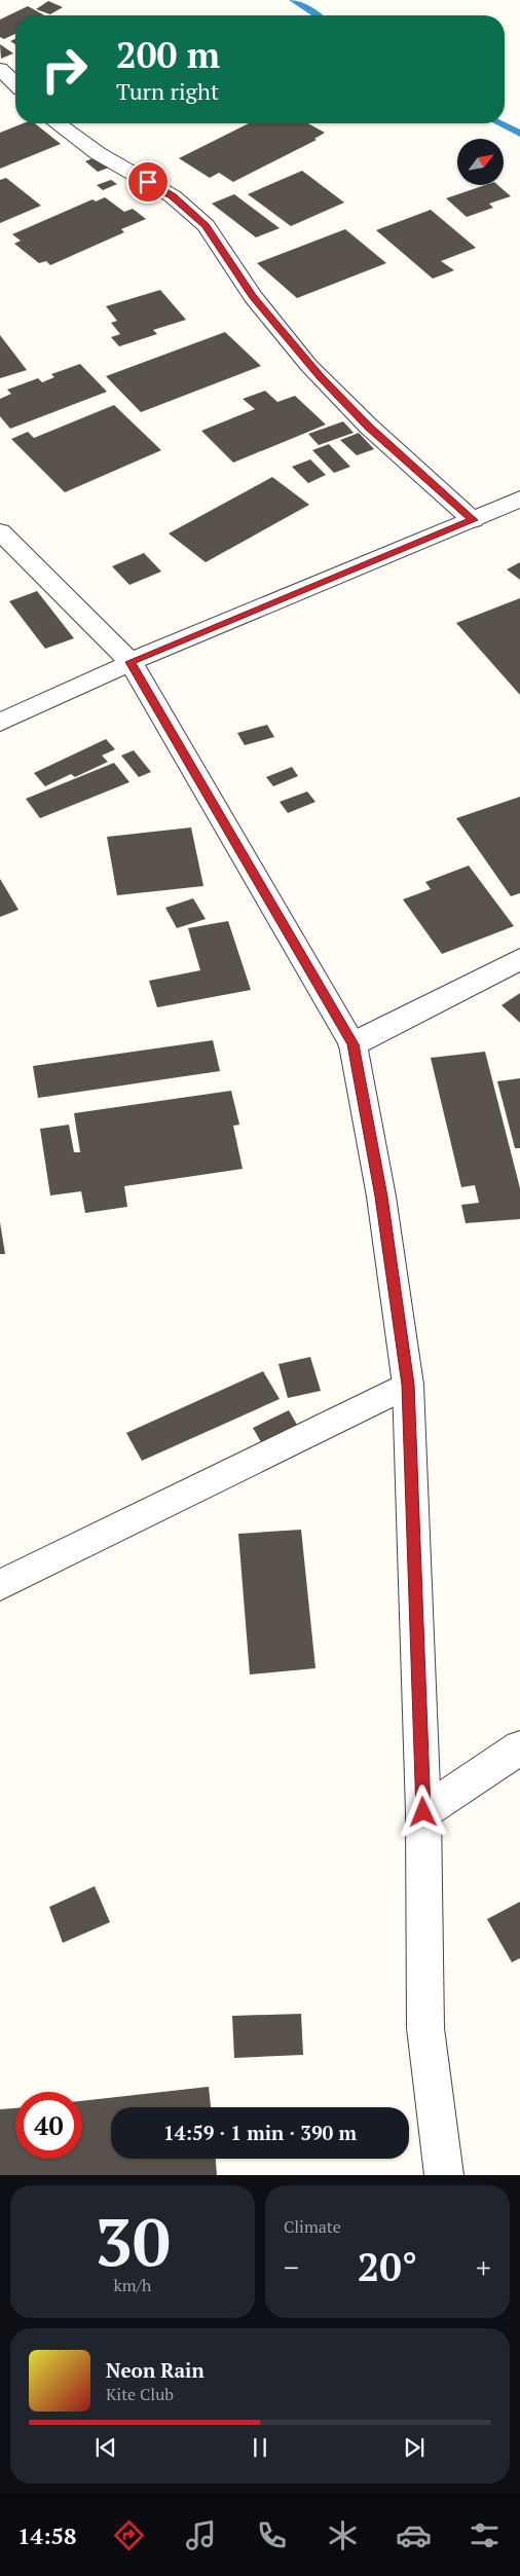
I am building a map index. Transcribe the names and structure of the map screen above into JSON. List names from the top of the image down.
{
  "north": "top right",
  "page": {
    "turn": ["200 m", "Turn right"],
    "limit": "40",
    "trip": "14:59 · 1 min · 390 m",
    "tile": [
      ["30", "km/h"],
      "Climate"
    ],
    "heat": ["−", "20°", "+"],
    "song": ["Neon Rain", "Kite Club"],
    "tabs": "14:58"
  }
}
